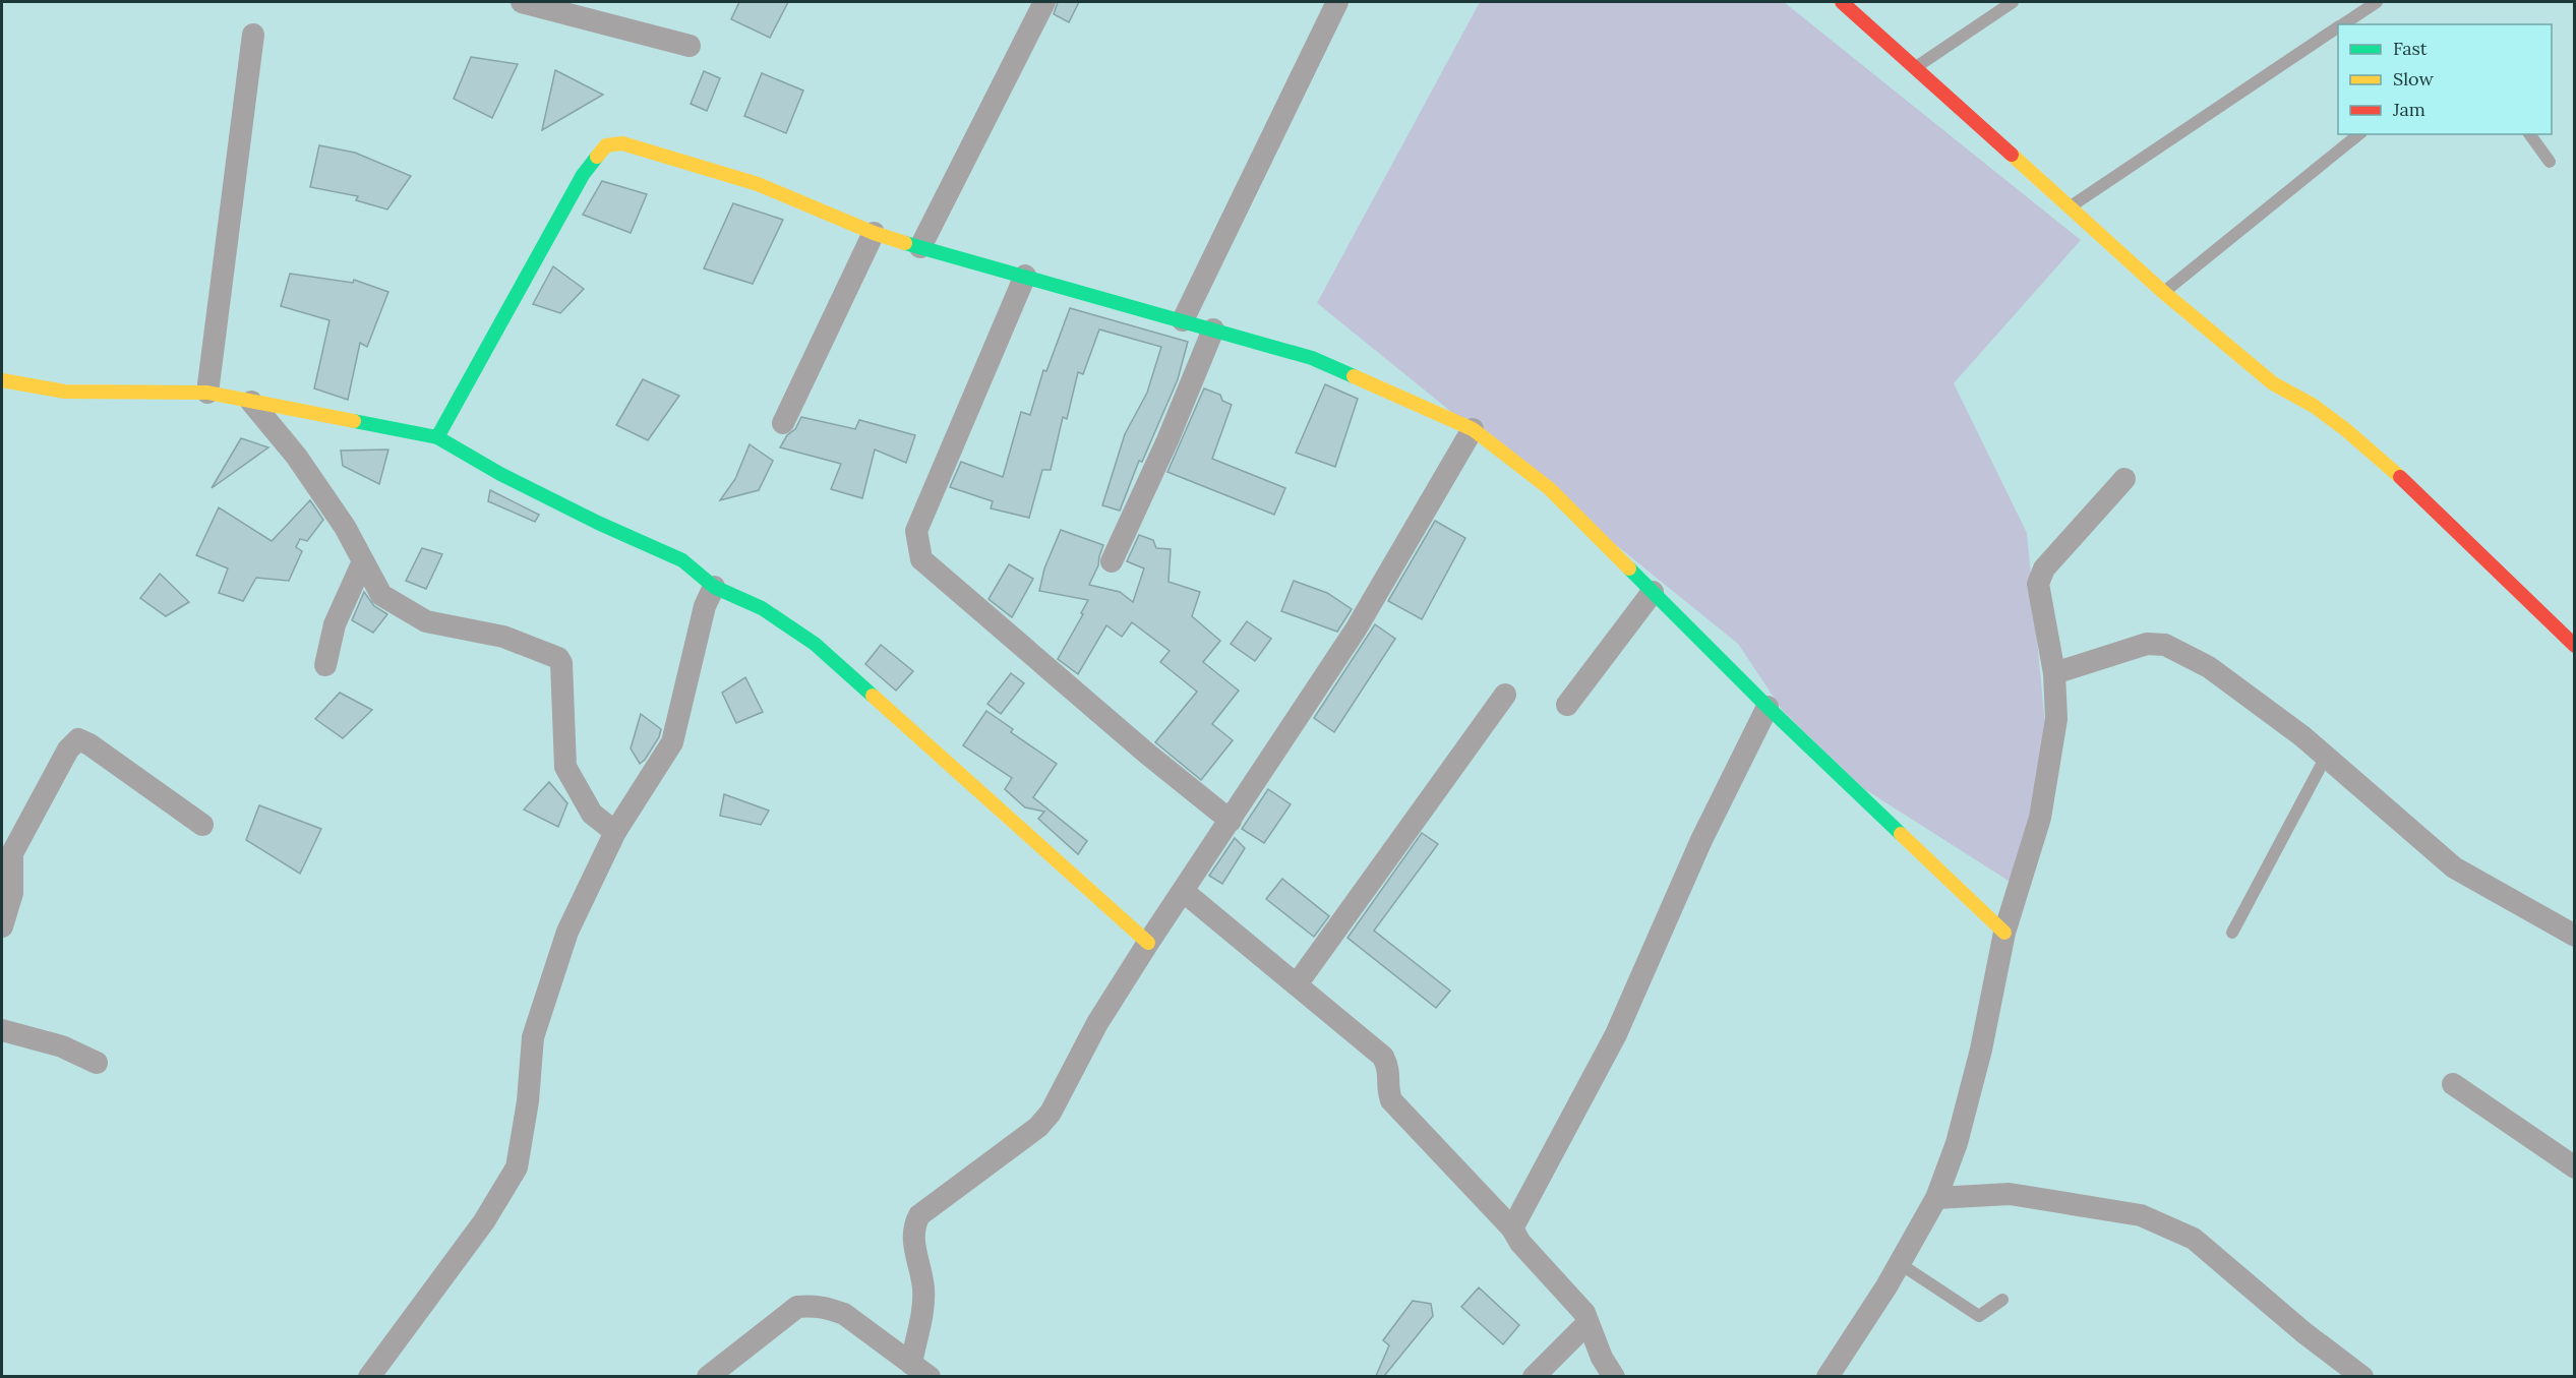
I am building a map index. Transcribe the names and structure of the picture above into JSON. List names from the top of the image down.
{
  "legend": ["Fast", "Slow", "Jam"]
}
